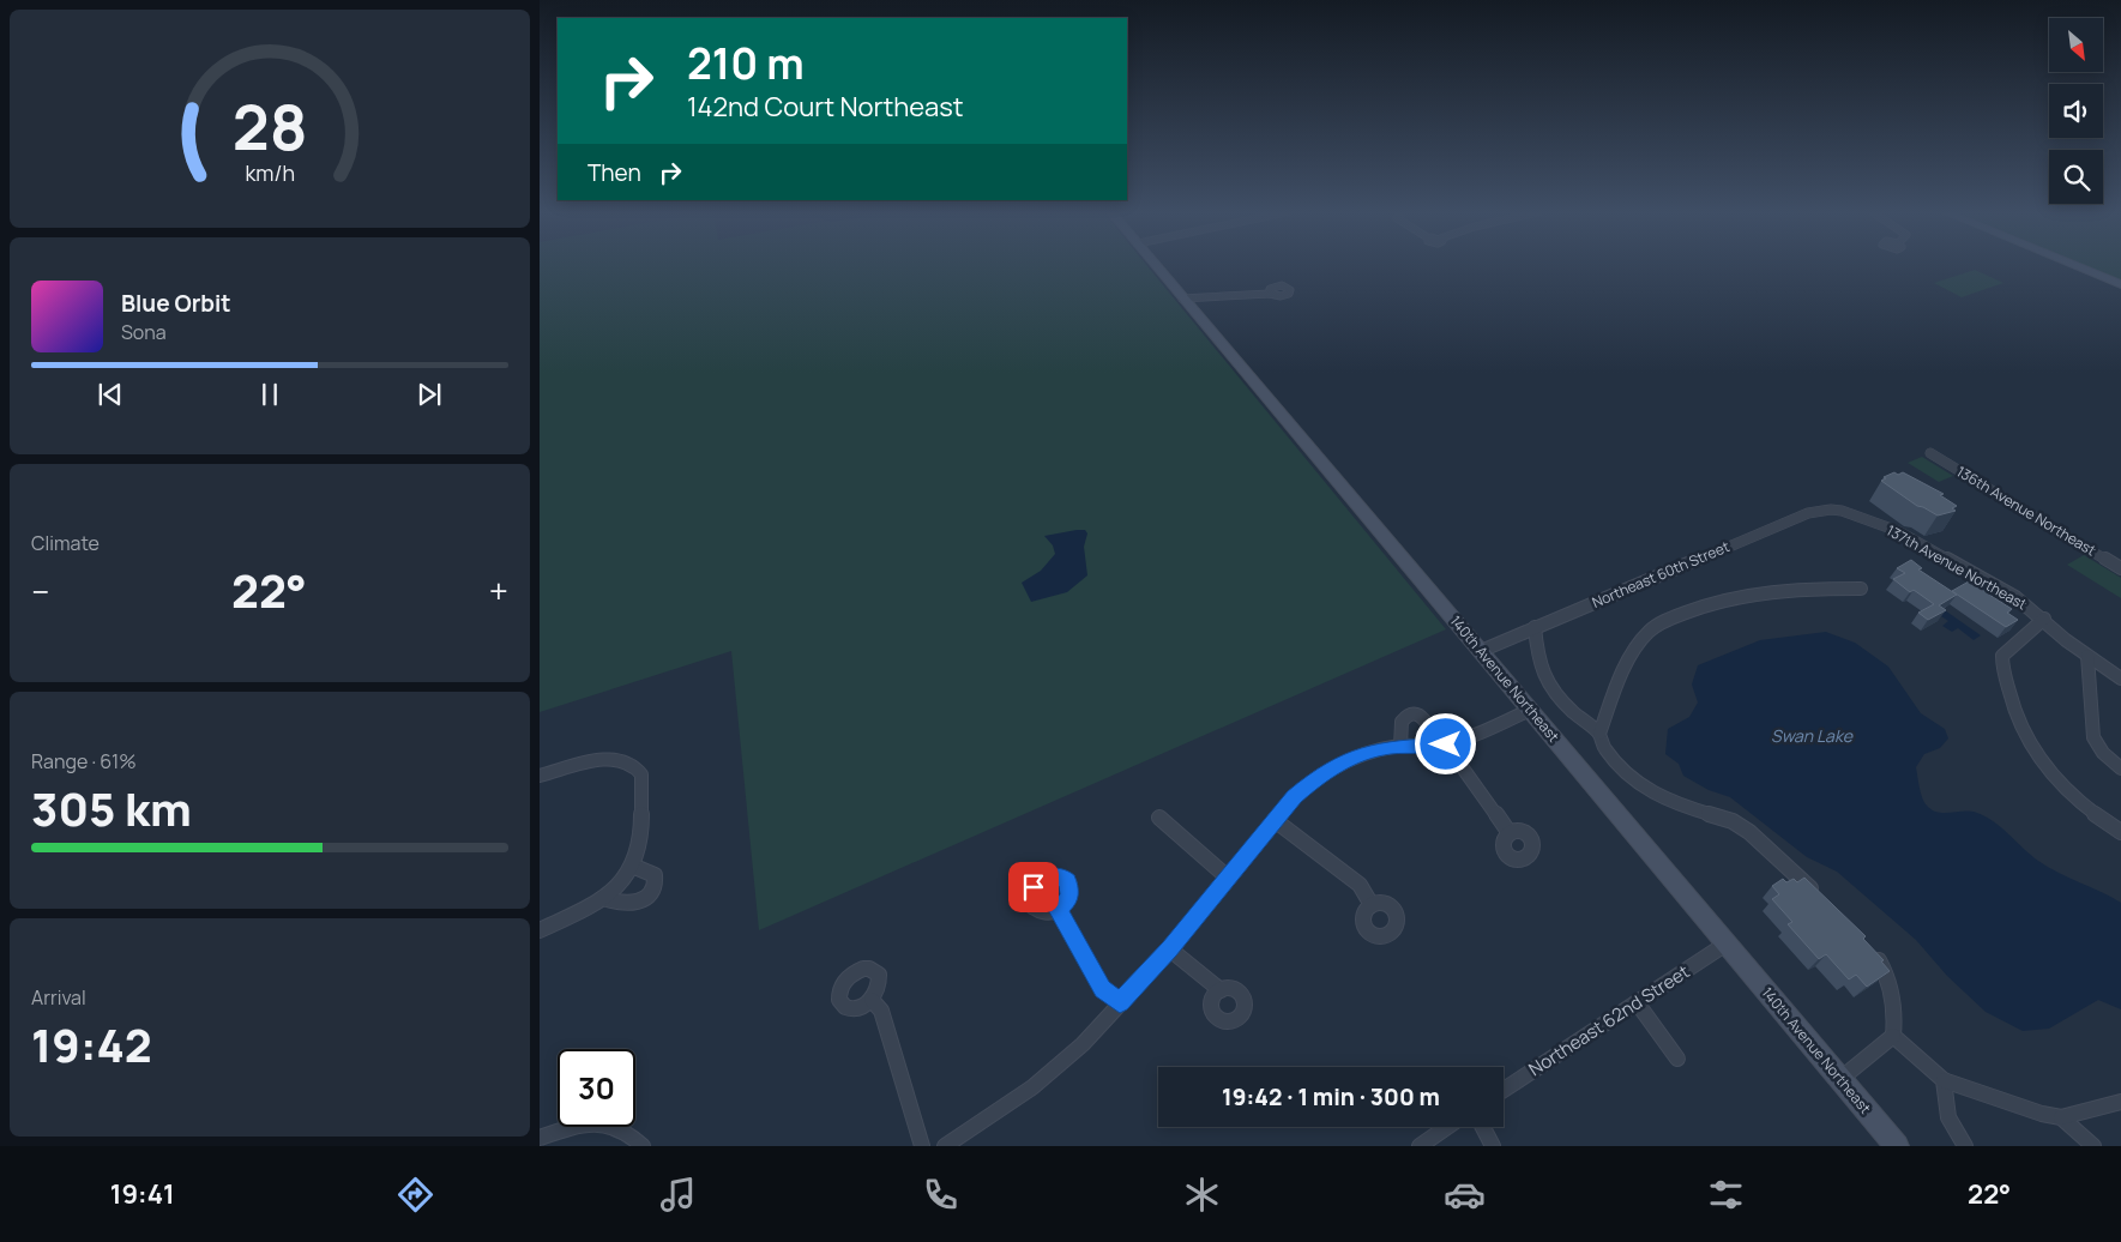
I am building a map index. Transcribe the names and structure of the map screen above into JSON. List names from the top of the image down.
{
  "streets": {
    "street": [
      "136th Avenue Northeast",
      "137th Avenue Northeast",
      "Northeast 60th Street",
      "140th Avenue Northeast",
      "Northeast 62nd Street"
    ]
  },
  "crossings": [
    ["137th Avenue Northeast", "Northeast 60th Street"],
    ["Northeast 60th Street", "140th Avenue Northeast"],
    ["140th Avenue Northeast", "Northeast 62nd Street"]
  ],
  "water": ["Swan Lake"],
  "north": "bottom right",
  "page": {
    "turn": ["210 m", "142nd Court Northeast"],
    "then": "Then",
    "song": ["Blue Orbit", "Sona"],
    "tile": [
      "Climate",
      ["Range · 61%", "305 km"],
      ["Arrival", "19:42"]
    ],
    "heat": ["−", "22°", "+"],
    "limit": "30",
    "trip": "19:42 · 1 min · 300 m",
    "tabs": ["19:41", "22°"],
    "gauge": ["28", "km/h"]
  }
}
